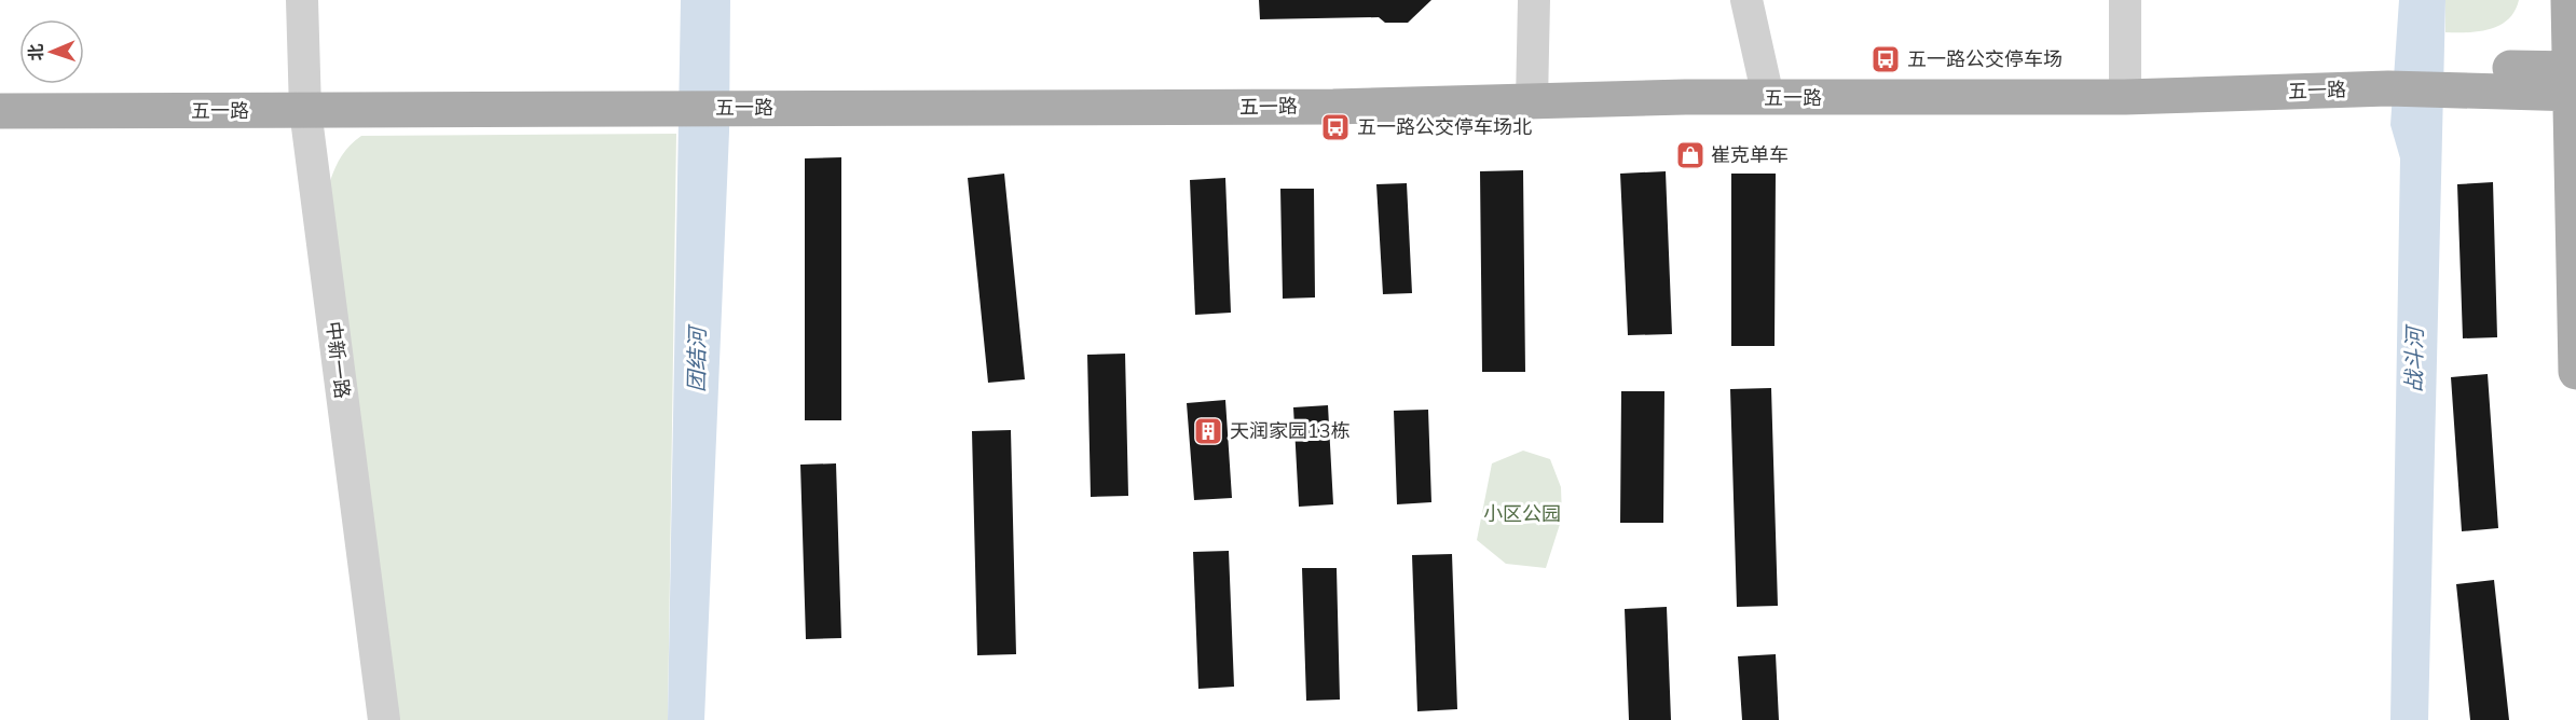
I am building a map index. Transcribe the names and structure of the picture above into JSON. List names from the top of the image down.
{
  "streets": {
    "main road": ["五一路"],
    "street": ["中新一路"]
  },
  "crossings": [
    ["五一路", "中新一路"]
  ],
  "water": ["团结河", "战斗河"],
  "parks": ["小区公园"],
  "places": {
    "bus stop": ["五一路公交停车场", "五一路公交停车场北"],
    "shop": ["崔克单车"],
    "building": ["天润家园13栋"]
  },
  "north": "left"
}
